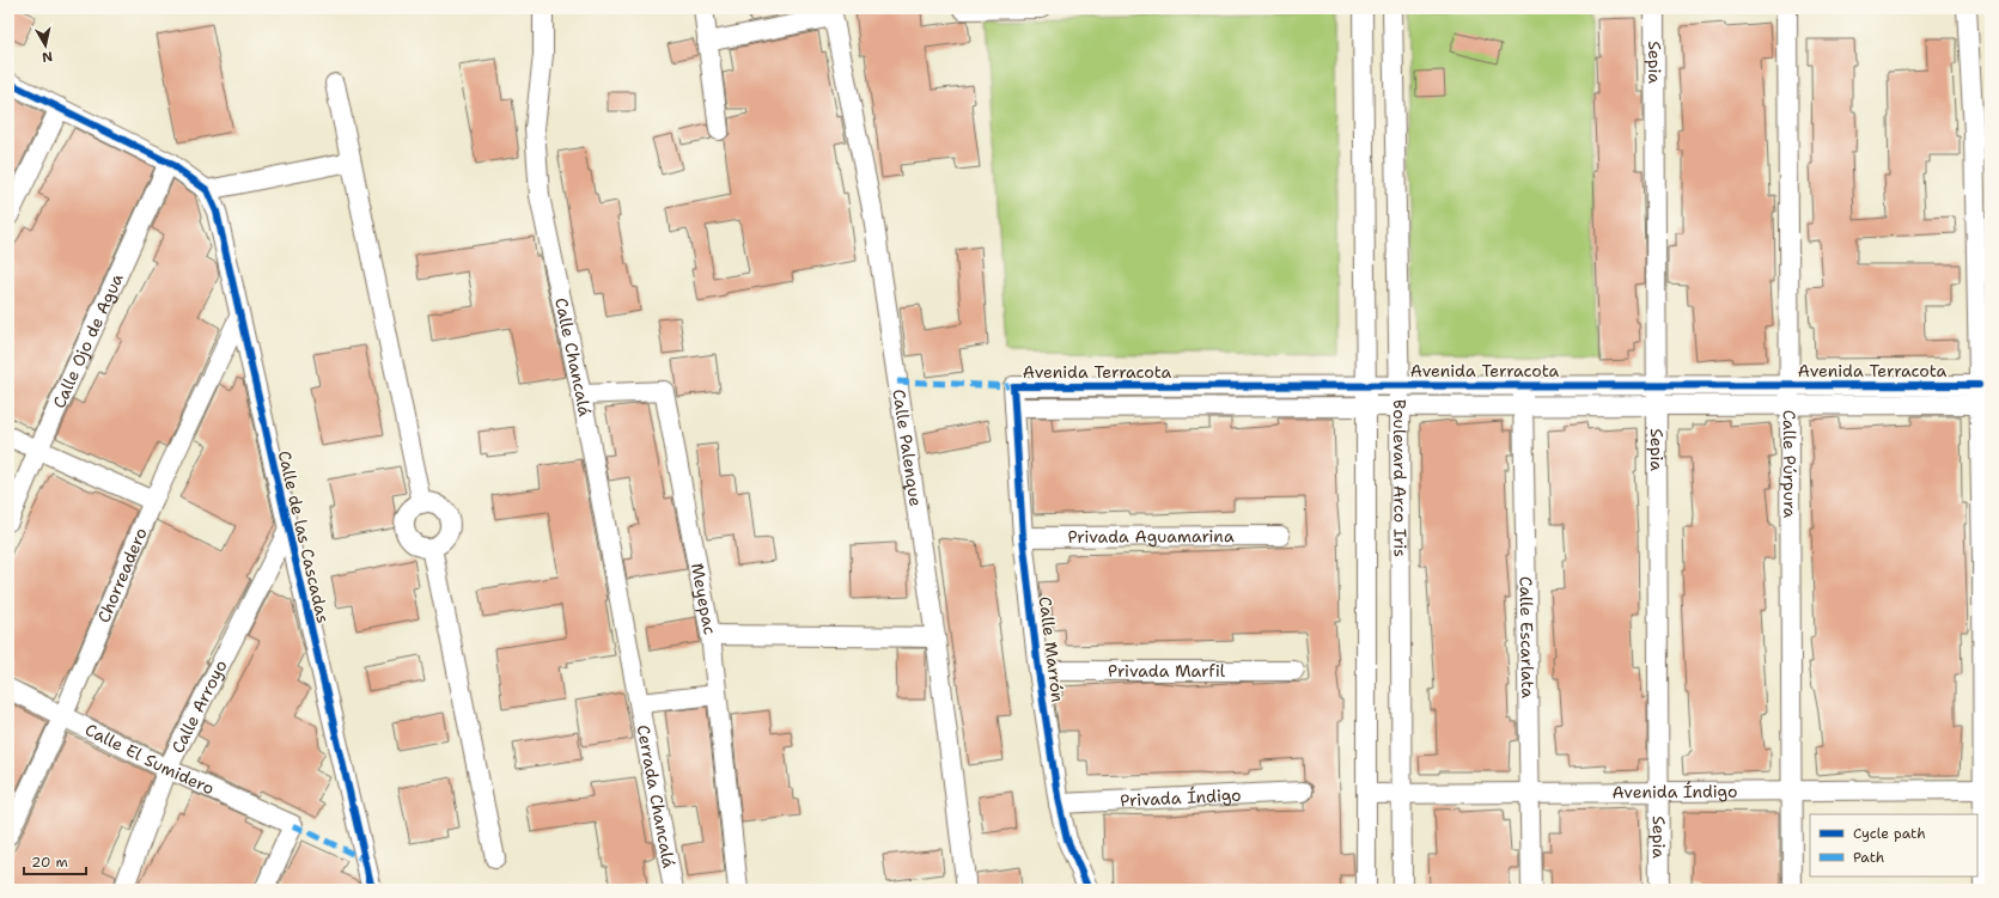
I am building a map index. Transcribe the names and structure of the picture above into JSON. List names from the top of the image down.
{
  "streets": {
    "street": [
      "Sepia",
      "Calle Ojo de Agua",
      "Calle Chancalá",
      "Avenida Terracota",
      "Calle Palenque",
      "Calle Púrpura",
      "Boulevard Arco Iris",
      "Privada Aguamarina",
      "Calle de las Cascadas",
      "Chorreadero",
      "Meyepac",
      "Calle Escarlata",
      "Calle Marrón",
      "Privada Marfil",
      "Calle Arroyo",
      "Calle El Sumidero",
      "Avenida Índigo",
      "Cerrada Chancalá",
      "Privada Índigo"
    ]
  },
  "crossings": [
    ["Sepia", "Avenida Terracota"],
    ["Sepia", "Avenida Índigo"],
    ["Calle Chancalá", "Meyepac"],
    ["Calle Chancalá", "Cerrada Chancalá"],
    ["Avenida Terracota", "Calle Púrpura"],
    ["Avenida Terracota", "Boulevard Arco Iris"],
    ["Avenida Terracota", "Calle Escarlata"],
    ["Avenida Terracota", "Calle Marrón"],
    ["Calle Púrpura", "Avenida Índigo"],
    ["Boulevard Arco Iris", "Avenida Índigo"],
    ["Privada Aguamarina", "Calle Marrón"],
    ["Calle de las Cascadas", "Chorreadero"],
    ["Calle de las Cascadas", "Calle Arroyo"],
    ["Chorreadero", "Calle El Sumidero"],
    ["Calle Escarlata", "Avenida Índigo"],
    ["Calle Marrón", "Privada Marfil"],
    ["Calle Marrón", "Privada Índigo"],
    ["Calle Arroyo", "Calle El Sumidero"]
  ],
  "legend": ["Cycle path", "Path"],
  "scale_bar": "20 m",
  "north": "bottom"
}
